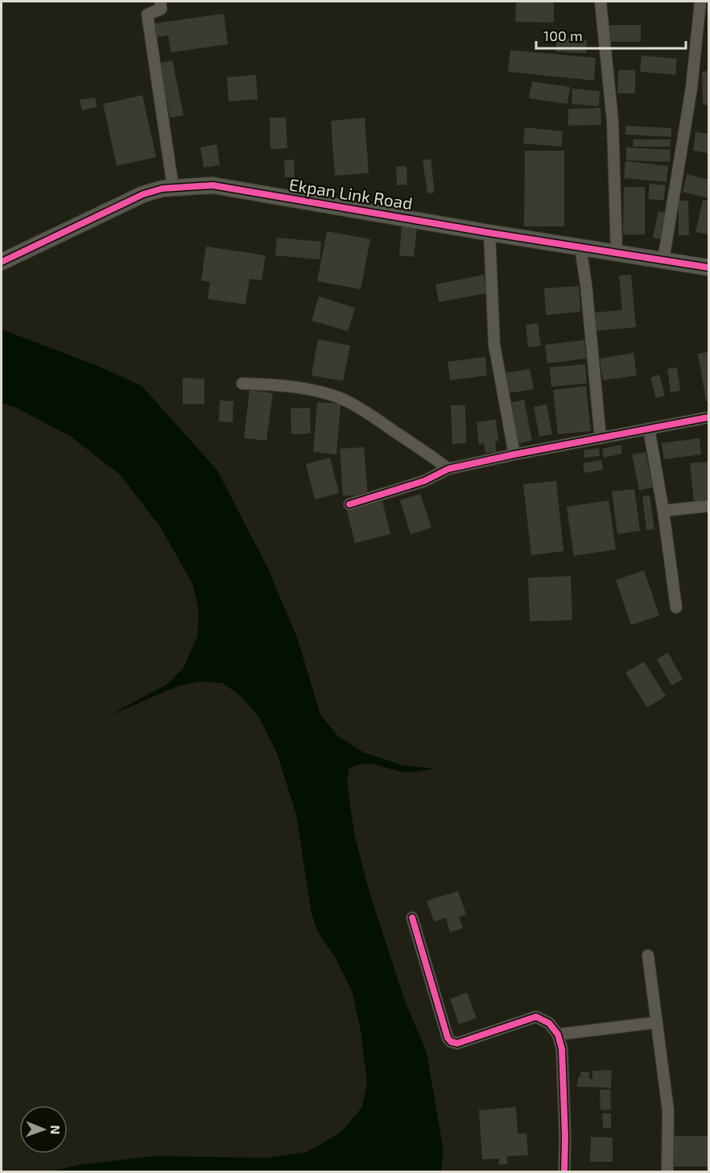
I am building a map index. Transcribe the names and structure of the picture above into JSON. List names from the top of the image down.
{
  "streets": {
    "street": ["Ekpan Link Road"]
  },
  "scale_bar": "100 m",
  "north": "right"
}
